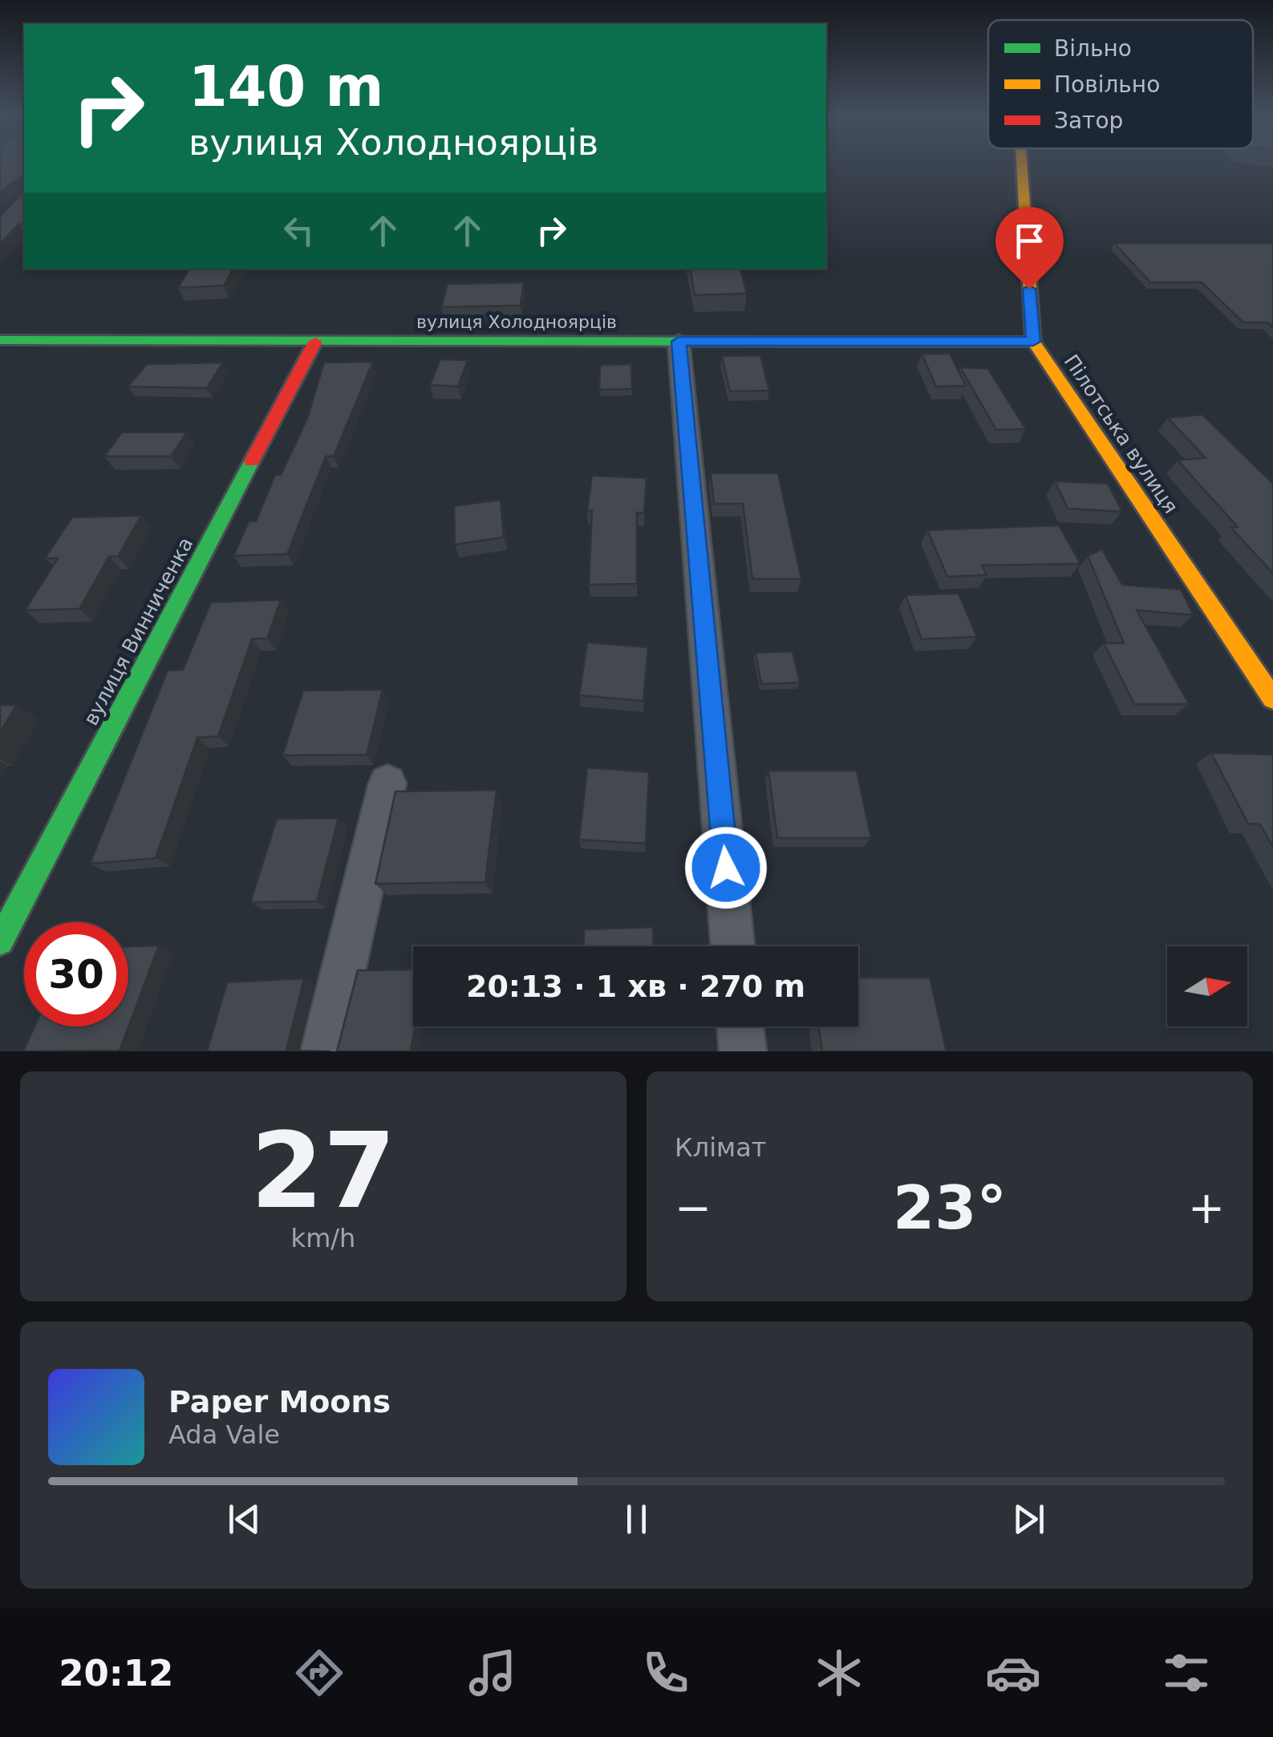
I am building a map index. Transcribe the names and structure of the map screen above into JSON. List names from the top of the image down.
{
  "streets": {
    "street": ["вулиця Холодноярців", "Пілотська вулиця", "вулиця Винниченка"]
  },
  "crossings": [
    ["вулиця Холодноярців", "Пілотська вулиця"],
    ["вулиця Холодноярців", "вулиця Винниченка"]
  ],
  "legend": ["Вільно", "Повільно", "Затор"],
  "north": "right",
  "page": {
    "turn": ["140 m", "вулиця Холодноярців"],
    "limit": "30",
    "trip": "20:13 · 1 хв · 270 m",
    "tile": [
      ["27", "km/h"],
      "Клімат"
    ],
    "heat": ["−", "23°", "+"],
    "song": ["Paper Moons", "Ada Vale"],
    "tabs": "20:12"
  }
}
